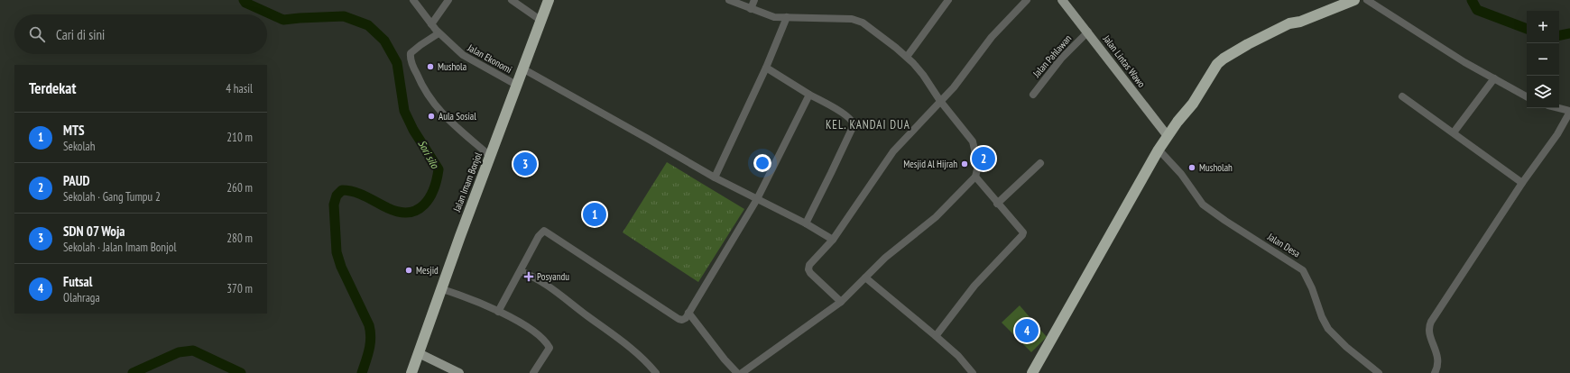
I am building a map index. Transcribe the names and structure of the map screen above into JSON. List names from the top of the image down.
{
  "streets": {
    "highway": ["Jalan Imam Bonjol"],
    "main road": ["Jalan Lintas Wawo"],
    "street": ["Jalan Pahlawan", "Jalan Ekonomi", "Jalan Desa"]
  },
  "crossings": [
    ["Jalan Pahlawan", "Jalan Lintas Wawo"],
    ["Jalan Ekonomi", "Jalan Imam Bonjol"]
  ],
  "districts": ["KEL. KANDAI DUA"],
  "water": ["Sori silo"],
  "places": {
    "other": [
      "Mushola",
      "Aula Sosial",
      "Mesjid Al Hijrah",
      "Musholah",
      "Mesjid"
    ],
    "health": ["Posyandu"]
  },
  "page": {
    "map_buttons": ["+", "−"],
    "search": "Cari di sini",
    "heading": ["Terdekat", "4 hasil"],
    "list": [
      {
        "mark": "1",
        "name": "MTS",
        "note": "Sekolah",
        "value": "210 m"
      },
      {
        "mark": "2",
        "name": "PAUD",
        "note": "Sekolah · Gang Tumpu 2",
        "value": "260 m"
      },
      {
        "mark": "3",
        "name": "SDN 07 Woja",
        "note": "Sekolah · Jalan Imam Bonjol",
        "value": "280 m"
      },
      {
        "mark": "4",
        "name": "Futsal",
        "note": "Olahraga",
        "value": "370 m"
      }
    ],
    "pins": [
      "2",
      "3",
      "1",
      "4"
    ]
  }
}
